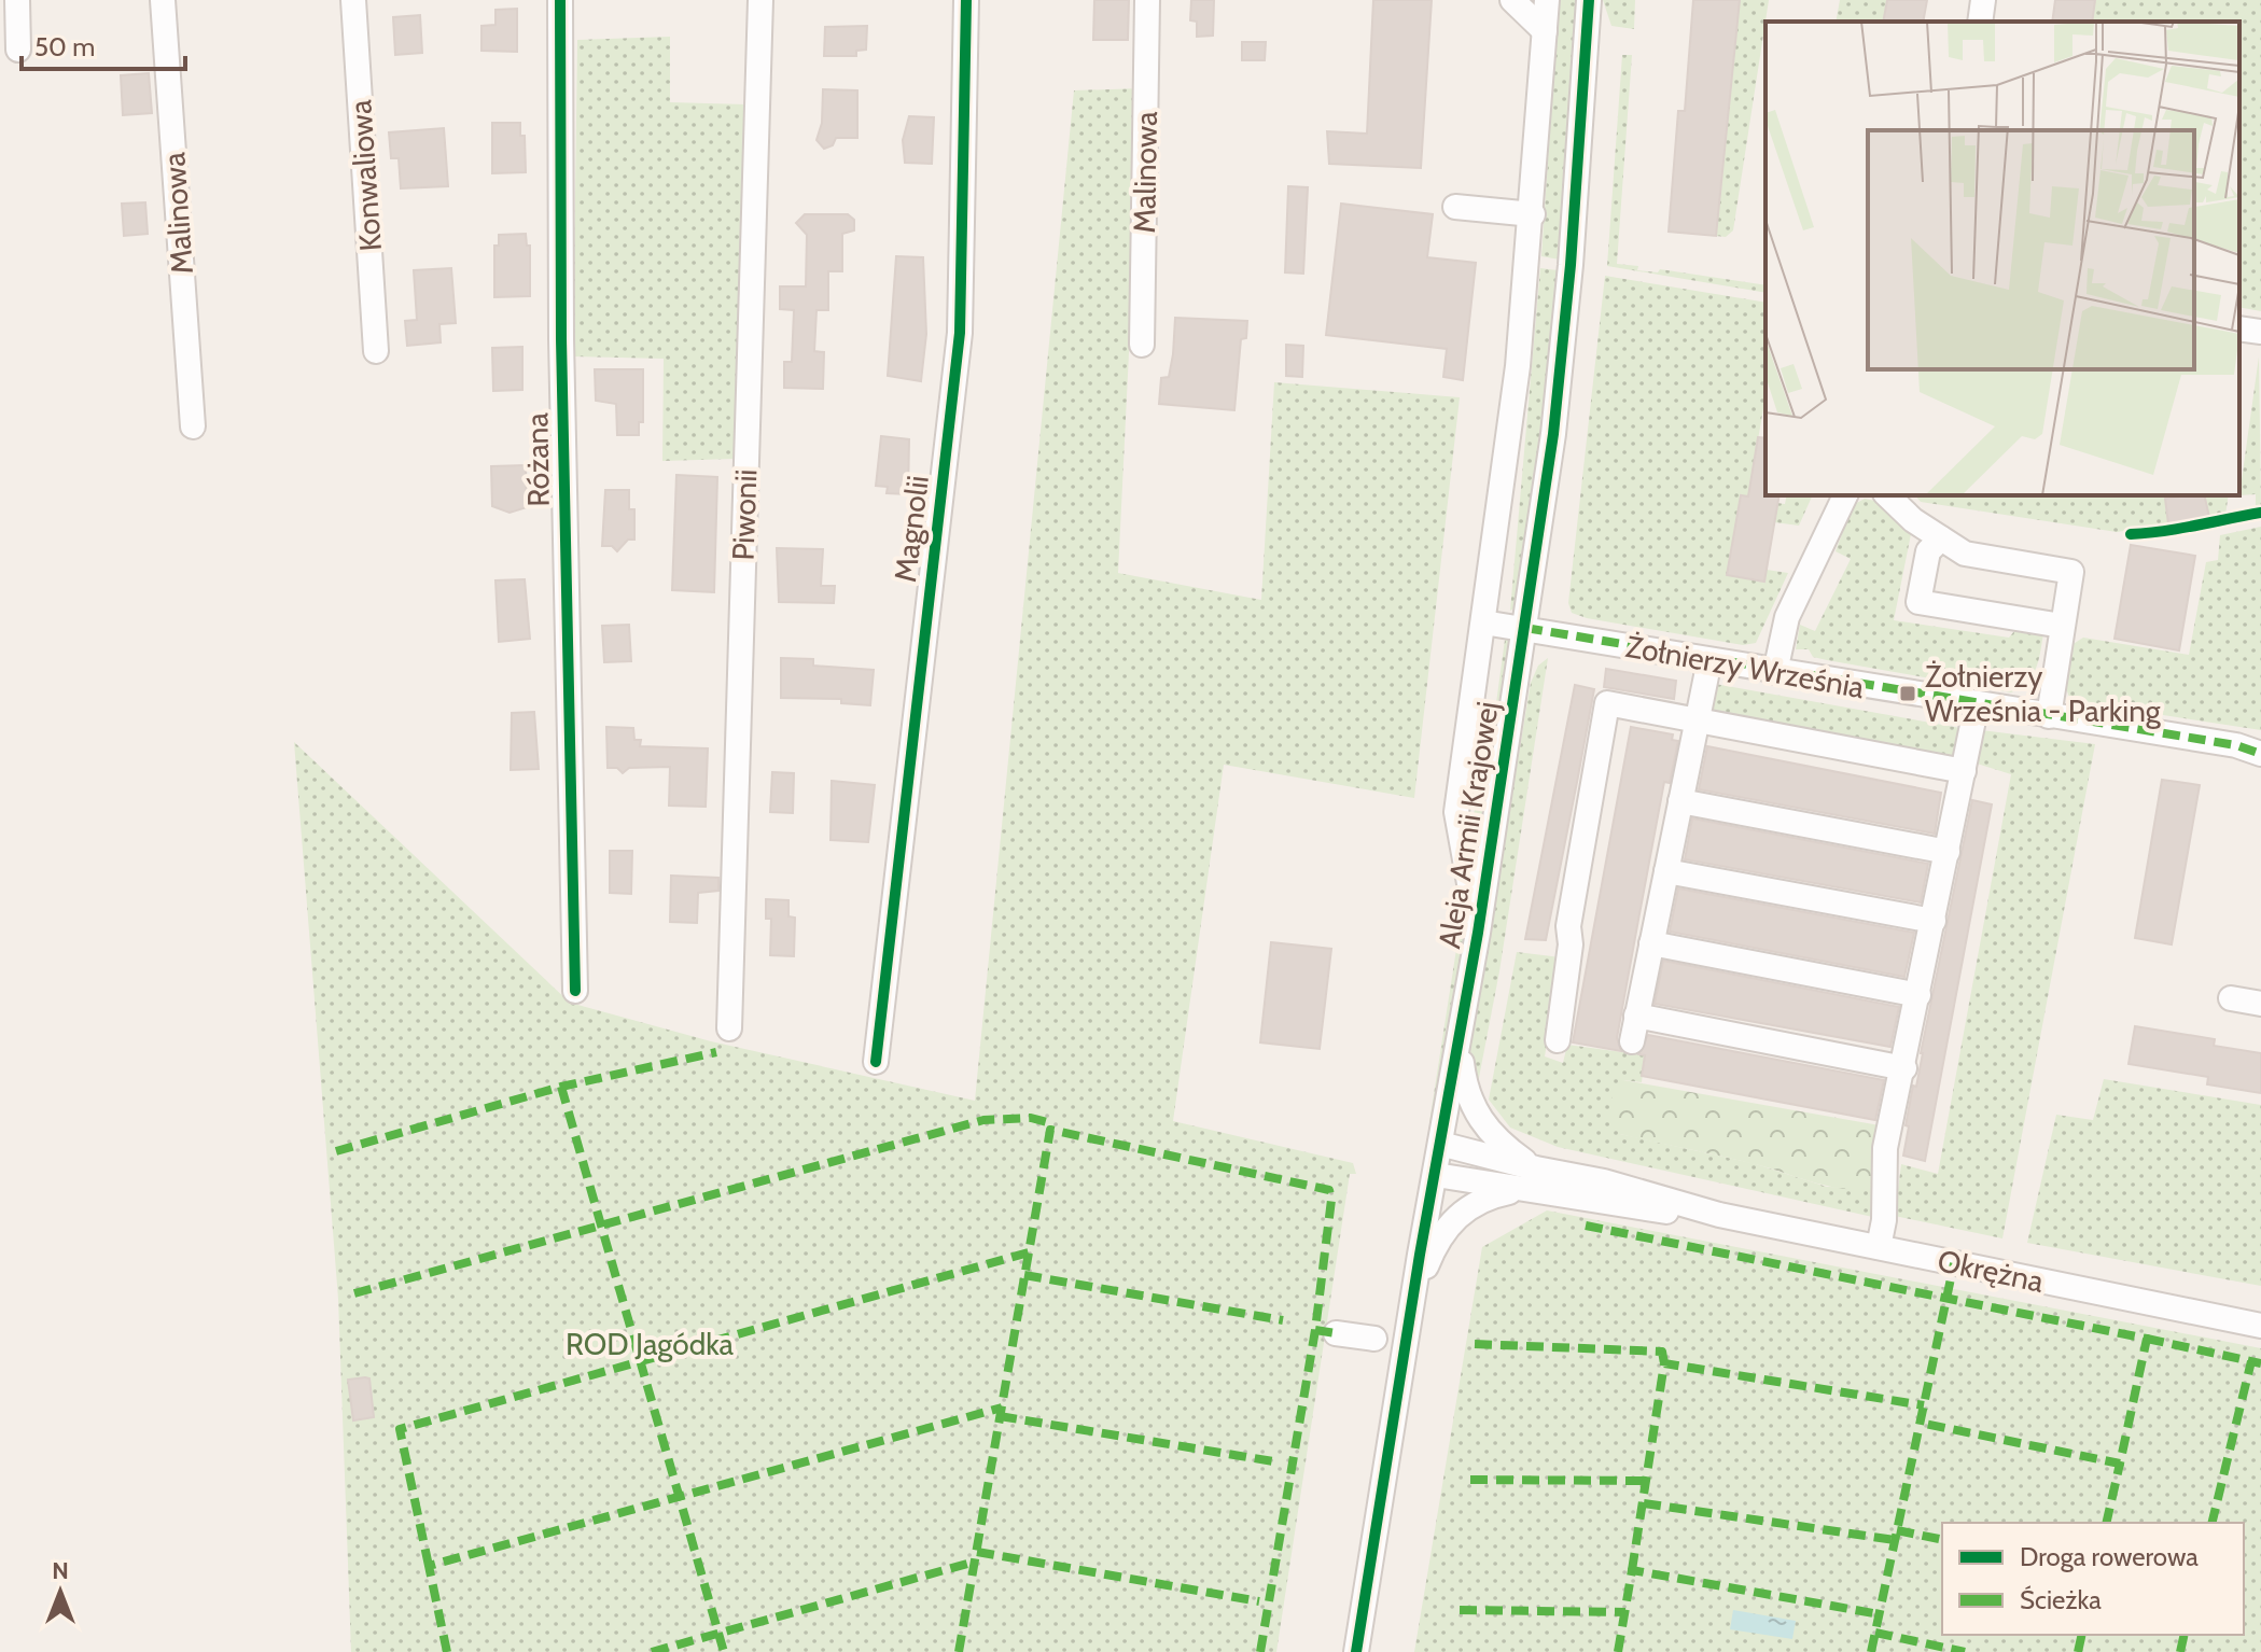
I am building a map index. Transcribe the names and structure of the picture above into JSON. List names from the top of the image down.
{
  "streets": {
    "street": [
      "Malinowa",
      "Konwaliowa",
      "Różana",
      "Piwonii",
      "Magnolii",
      "Żołnierzy Września",
      "Aleja Armii Krajowej",
      "Okrężna"
    ]
  },
  "crossings": [
    ["Żołnierzy Września", "Aleja Armii Krajowej"],
    ["Aleja Armii Krajowej", "Okrężna"]
  ],
  "parks": ["ROD Jagódka"],
  "places": {
    "transit": ["Żołnierzy Września - Parking"]
  },
  "legend": ["Droga rowerowa", "Ścieżka"],
  "scale_bar": "50 m",
  "north": "top"
}
